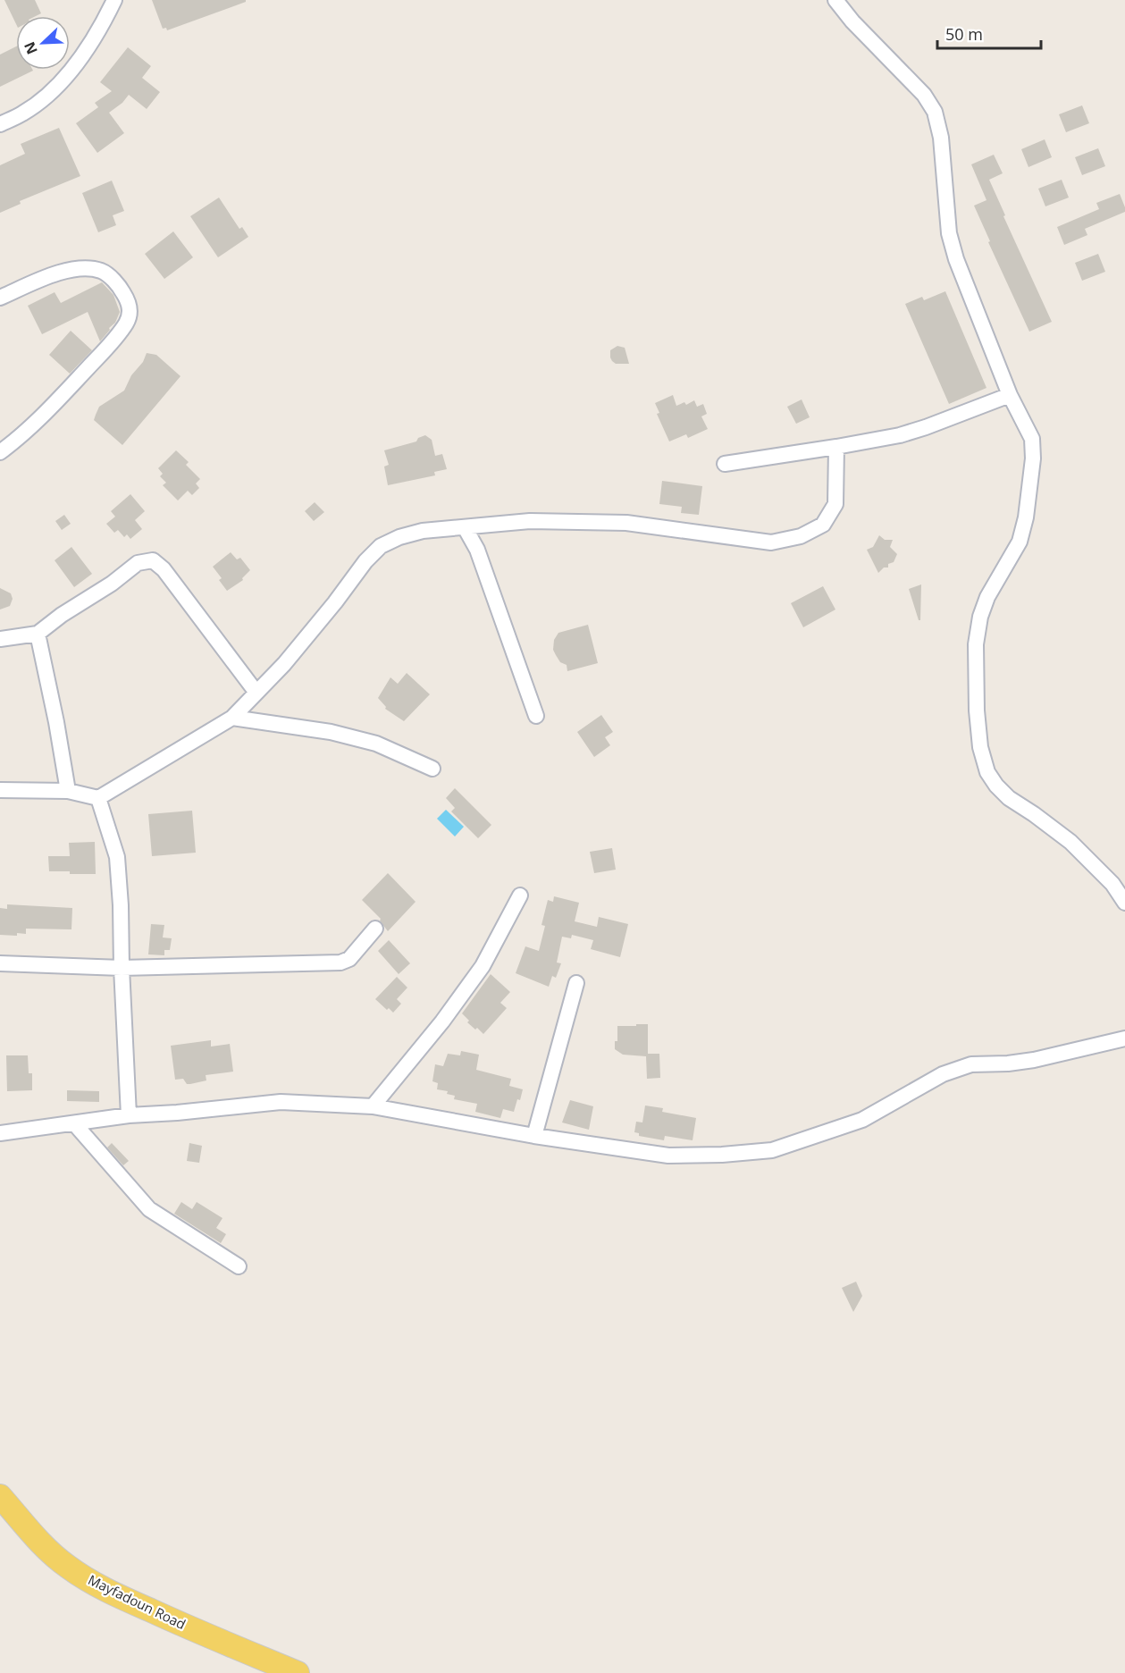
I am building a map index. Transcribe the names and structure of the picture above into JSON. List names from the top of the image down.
{
  "streets": {
    "main road": ["Mayfadoun Road"]
  },
  "scale_bar": "50 m",
  "north": "bottom left"
}
